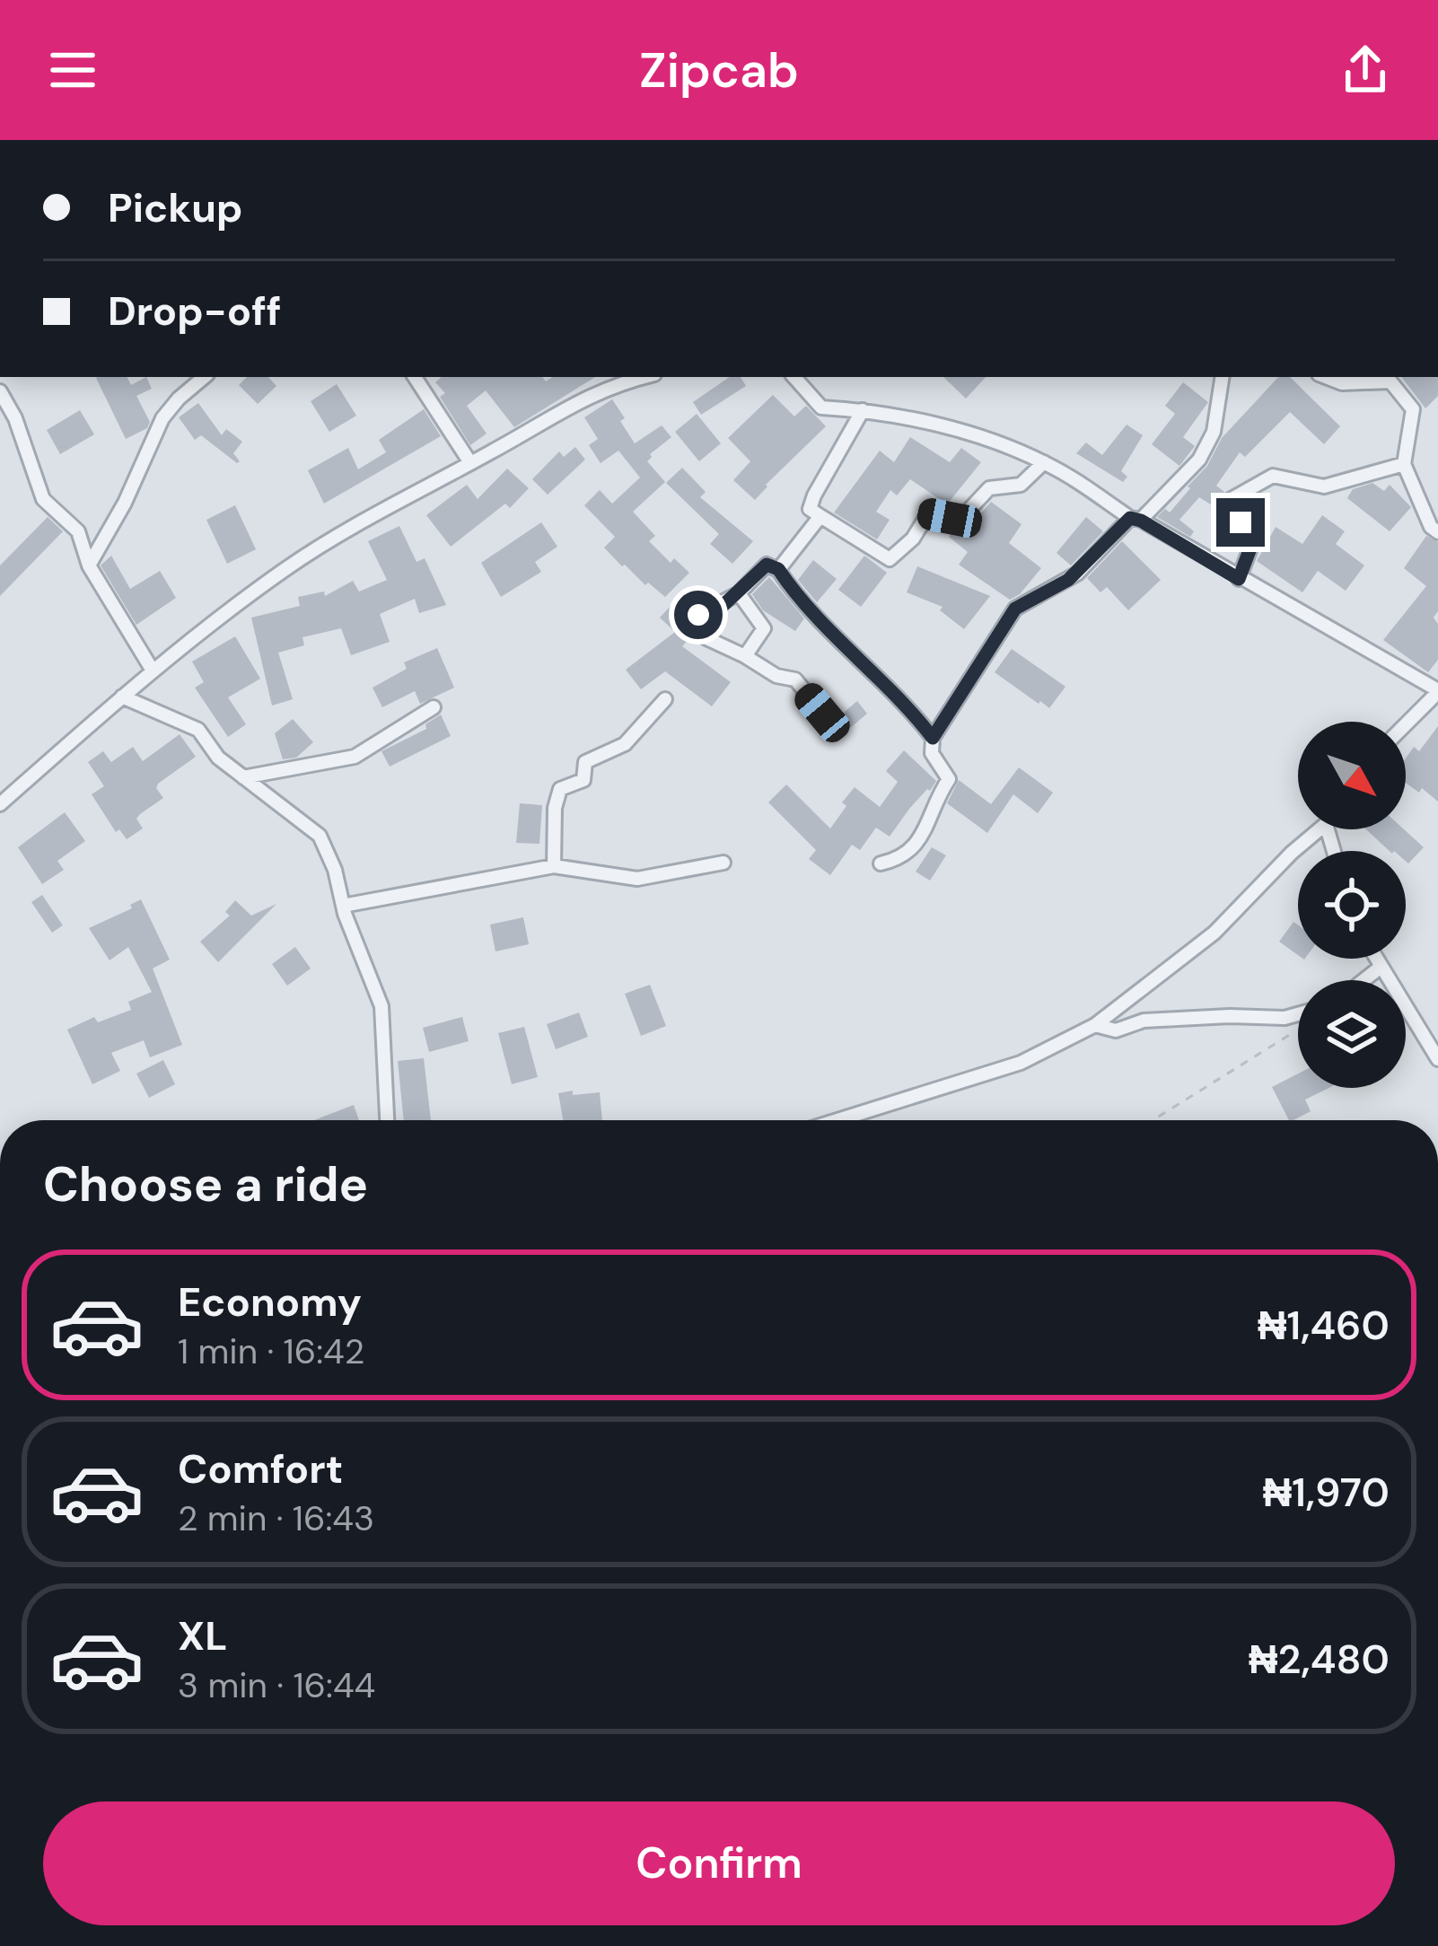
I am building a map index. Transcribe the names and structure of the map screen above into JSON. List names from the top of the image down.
{
  "north": "bottom right",
  "page": {
    "header": "Zipcab",
    "banner": ["Pickup", "Drop-off"],
    "heading": "Choose a ride",
    "list": [
      {
        "name": "Economy",
        "note": "1 min · 16:42",
        "value": "₦1,460"
      },
      {
        "name": "Comfort",
        "note": "2 min · 16:43",
        "value": "₦1,970"
      },
      {
        "name": "XL",
        "note": "3 min · 16:44",
        "value": "₦2,480"
      }
    ],
    "buttons": "Confirm"
  }
}
